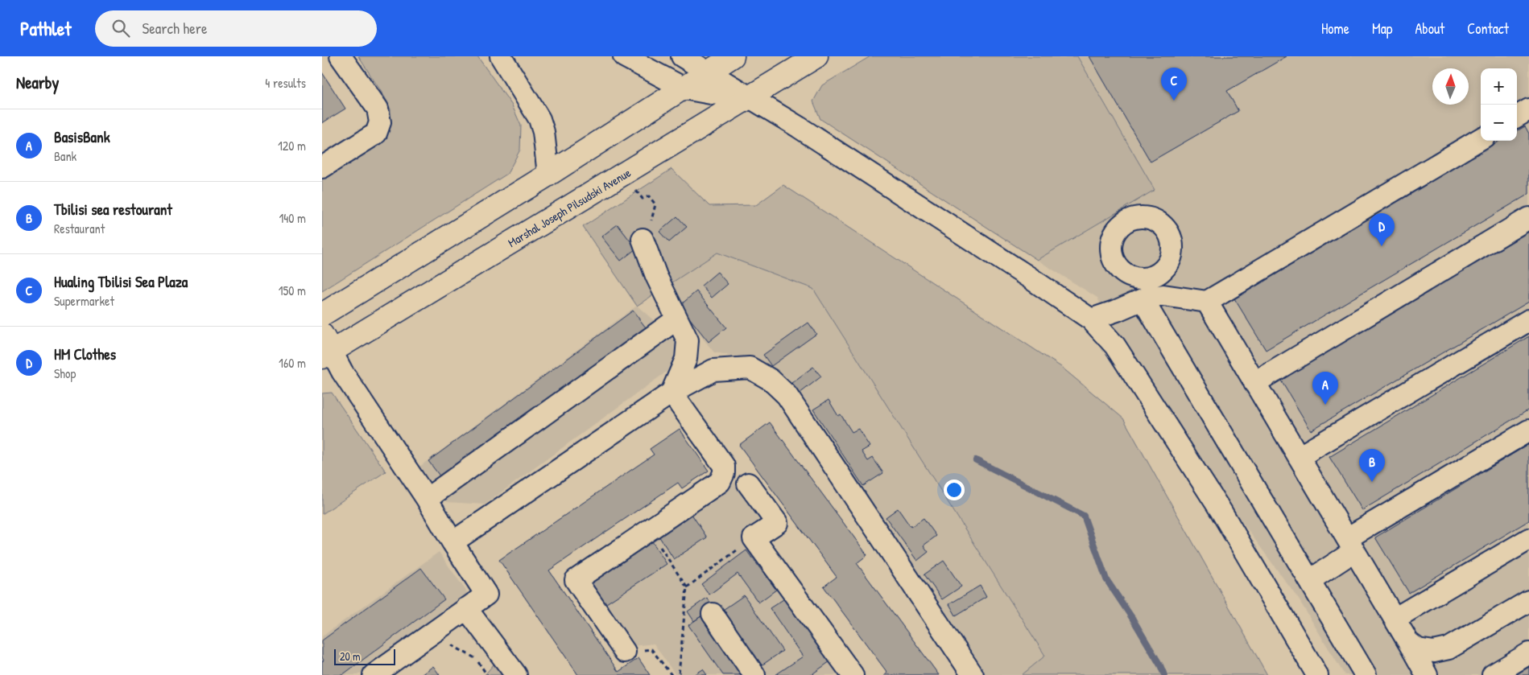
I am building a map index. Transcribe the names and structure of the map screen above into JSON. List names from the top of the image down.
{
  "streets": {
    "main road": ["Marshal Joseph Pilsudski Avenue"]
  },
  "scale_bar": "20 m",
  "north": "top",
  "page": {
    "header": "Pathlet",
    "search": "Search here",
    "nav": [
      "Home",
      "Map",
      "About",
      "Contact"
    ],
    "heading": ["Nearby", "4 results"],
    "pins": [
      "C",
      "D",
      "A",
      "B"
    ],
    "map_buttons": ["+", "−"],
    "list": [
      {
        "mark": "A",
        "name": "BasisBank",
        "note": "Bank",
        "value": "120 m"
      },
      {
        "mark": "B",
        "name": "Tbilisi sea restourant",
        "note": "Restaurant",
        "value": "140 m"
      },
      {
        "mark": "C",
        "name": "Hualing Tbilisi Sea Plaza",
        "note": "Supermarket",
        "value": "150 m"
      },
      {
        "mark": "D",
        "name": "HM Clothes",
        "note": "Shop",
        "value": "160 m"
      }
    ],
    "scale": "20 m"
  }
}
